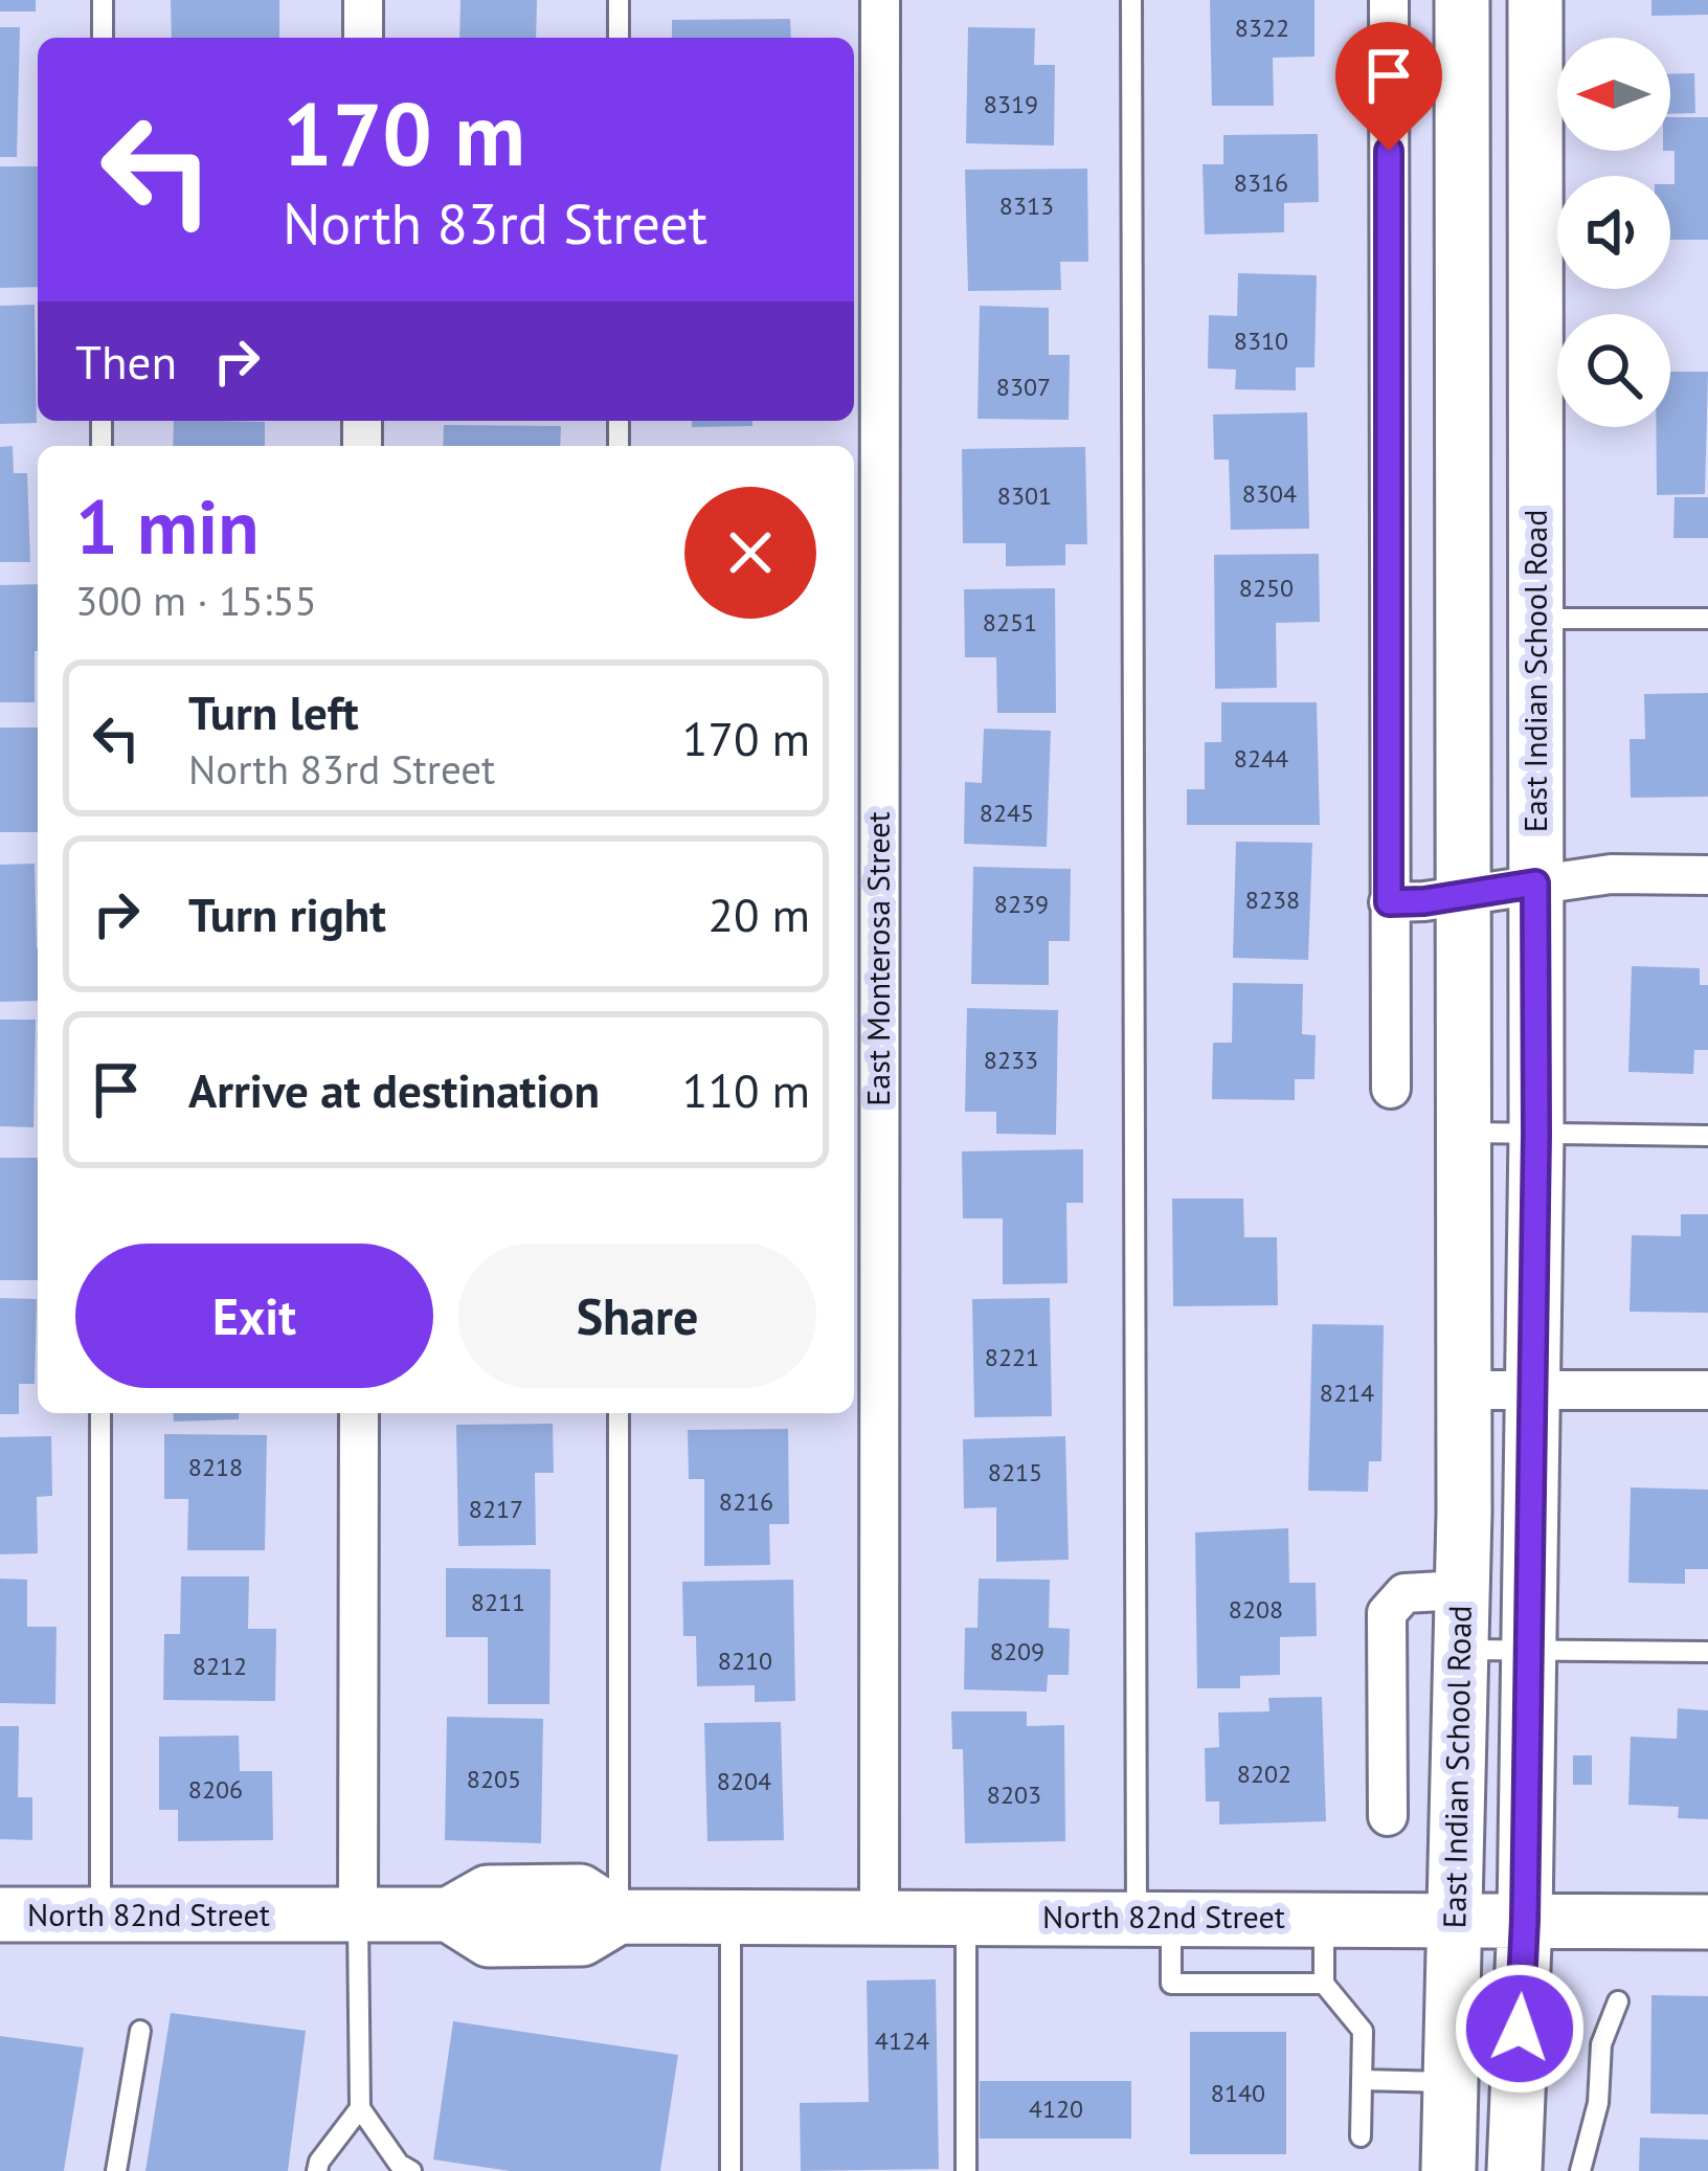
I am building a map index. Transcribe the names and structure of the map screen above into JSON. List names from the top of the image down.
{
  "streets": {
    "main road": ["East Indian School Road", "North 82nd Street"],
    "street": ["East Monterosa Street"]
  },
  "crossings": [
    ["East Indian School Road", "North 82nd Street"],
    ["East Monterosa Street", "North 82nd Street"]
  ],
  "house_numbers": [
    "8322",
    "8319",
    "8316",
    "8313",
    "8310",
    "8307",
    "8304",
    "8301",
    "8250",
    "8251",
    "8244",
    "8245",
    "8238",
    "8239",
    "8233",
    "8221",
    "8214",
    "8218",
    "8215",
    "8216",
    "8217",
    "8211",
    "8208",
    "8209",
    "8210",
    "8212",
    "8202",
    "8205",
    "8204",
    "8206",
    "8203",
    "4124",
    "8140",
    "4120"
  ],
  "north": "left",
  "page": {
    "turn": ["170 m", "North 83rd Street"],
    "then": "Then",
    "heading": ["1 min", "300 m · 15:55"],
    "list": [
      {
        "name": "Turn left",
        "note": "North 83rd Street",
        "value": "170 m"
      },
      {
        "name": "Turn right",
        "value": "20 m"
      },
      {
        "name": "Arrive at destination",
        "value": "110 m"
      }
    ],
    "buttons": ["Exit", "Share"]
  }
}
